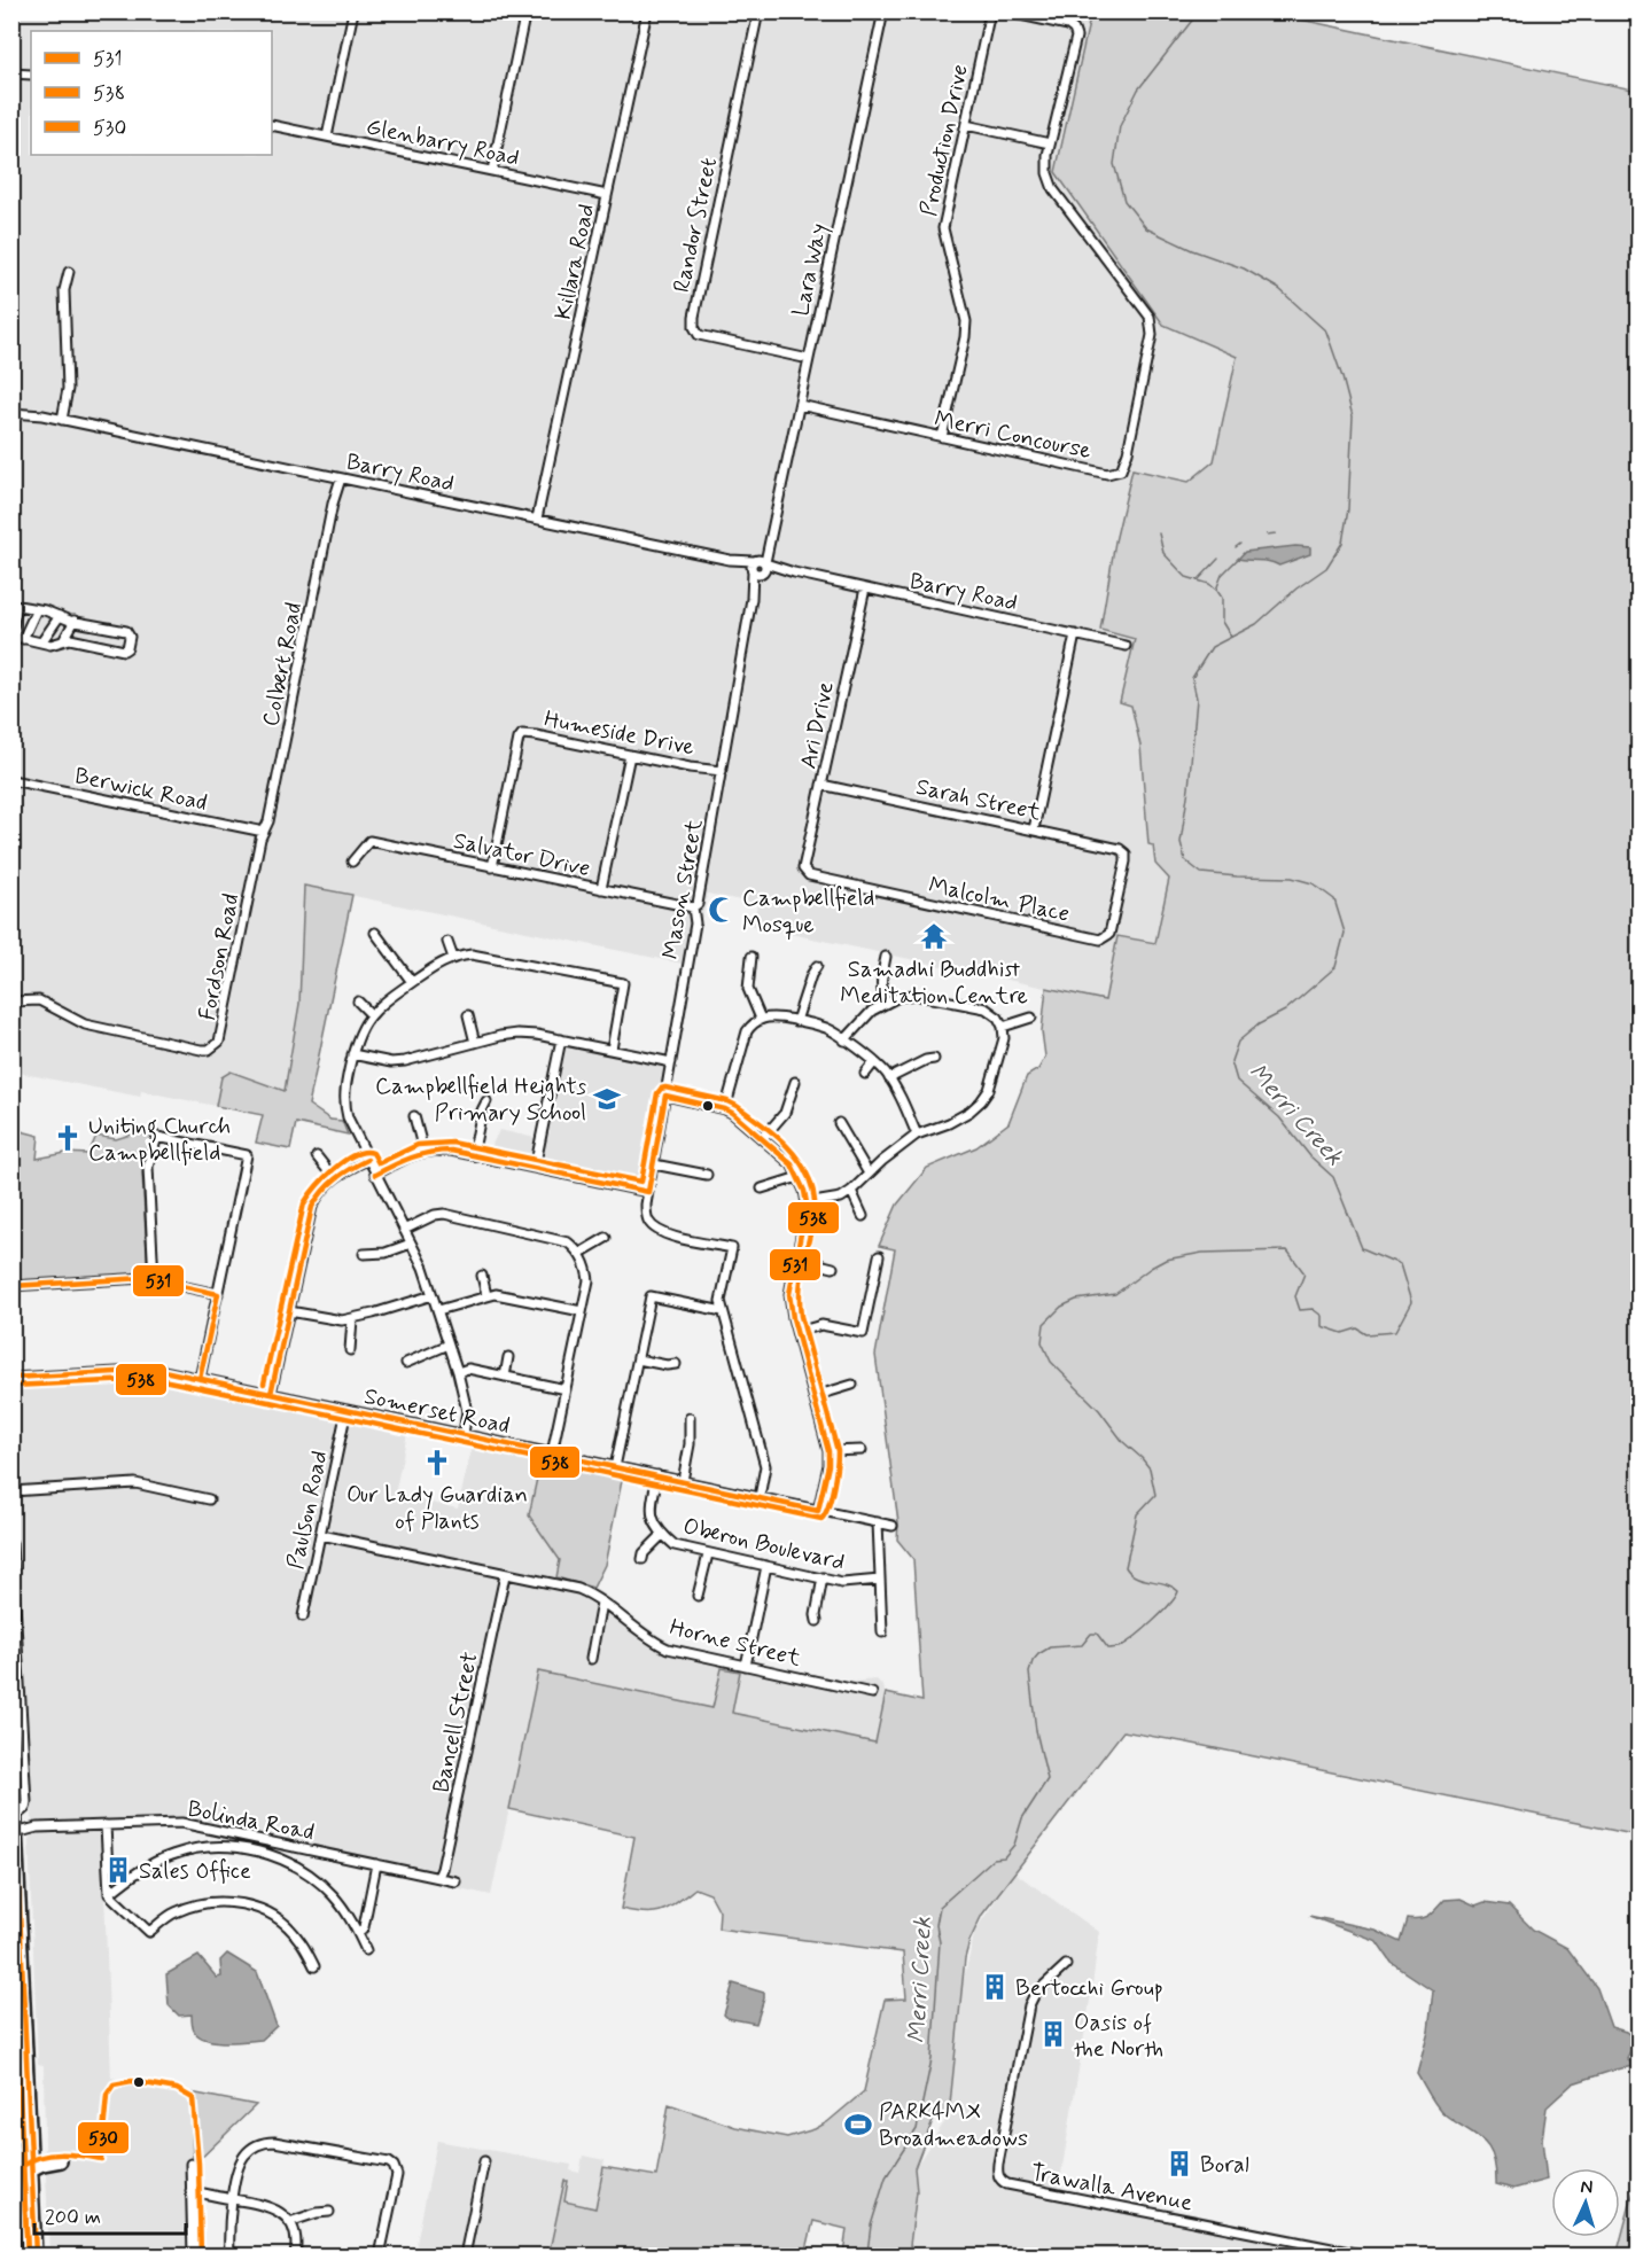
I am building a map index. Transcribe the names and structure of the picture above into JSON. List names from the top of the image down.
{
  "streets": {
    "street": [
      "Production Drive",
      "Glenbarry Road",
      "Randor Street",
      "Killara Road",
      "Lara Way",
      "Merri Concourse",
      "Barry Road",
      "Colbert Road",
      "Ari Drive",
      "Humeside Drive",
      "Berwick Road",
      "Sarah Street",
      "Salvator Drive",
      "Mason Street",
      "Malcolm Place",
      "Fordson Road",
      "Somerset Road",
      "Paulson Road",
      "Oberon Boulevard",
      "Horne Street",
      "Bancell Street",
      "Bolinda Road",
      "Trawalla Avenue"
    ]
  },
  "crossings": [
    ["Production Drive", "Merri Concourse"],
    ["Glenbarry Road", "Killara Road"],
    ["Randor Street", "Lara Way"],
    ["Killara Road", "Barry Road"],
    ["Lara Way", "Merri Concourse"],
    ["Lara Way", "Mason Street"],
    ["Barry Road", "Colbert Road"],
    ["Barry Road", "Ari Drive"],
    ["Barry Road", "Mason Street"],
    ["Colbert Road", "Berwick Road"],
    ["Colbert Road", "Fordson Road"],
    ["Ari Drive", "Sarah Street"],
    ["Ari Drive", "Malcolm Place"],
    ["Humeside Drive", "Salvator Drive"],
    ["Humeside Drive", "Mason Street"],
    ["Berwick Road", "Fordson Road"],
    ["Sarah Street", "Malcolm Place"],
    ["Salvator Drive", "Mason Street"],
    ["Somerset Road", "Paulson Road"],
    ["Somerset Road", "Oberon Boulevard"],
    ["Paulson Road", "Horne Street"],
    ["Horne Street", "Bancell Street"],
    ["Bancell Street", "Bolinda Road"]
  ],
  "water": ["Merri Creek"],
  "places": {
    "mosque": ["Campbellfield Mosque"],
    "temple": ["Samadhi Buddhist Meditation Centre"],
    "school or university": ["Campbellfield Heights Primary School"],
    "church": ["Uniting Church Campbellfield", "Our Lady Guardian of Plants"],
    "building": [
      "Sales Office",
      "Bertocchi Group",
      "Oasis of the North",
      "Boral"
    ],
    "sports": ["PARK4MX Broadmeadows"]
  },
  "lines": ["transit line 538", "transit line 531", "transit line 530"],
  "legend": ["531", "538", "530"],
  "scale_bar": "200 m",
  "north": "top"
}
